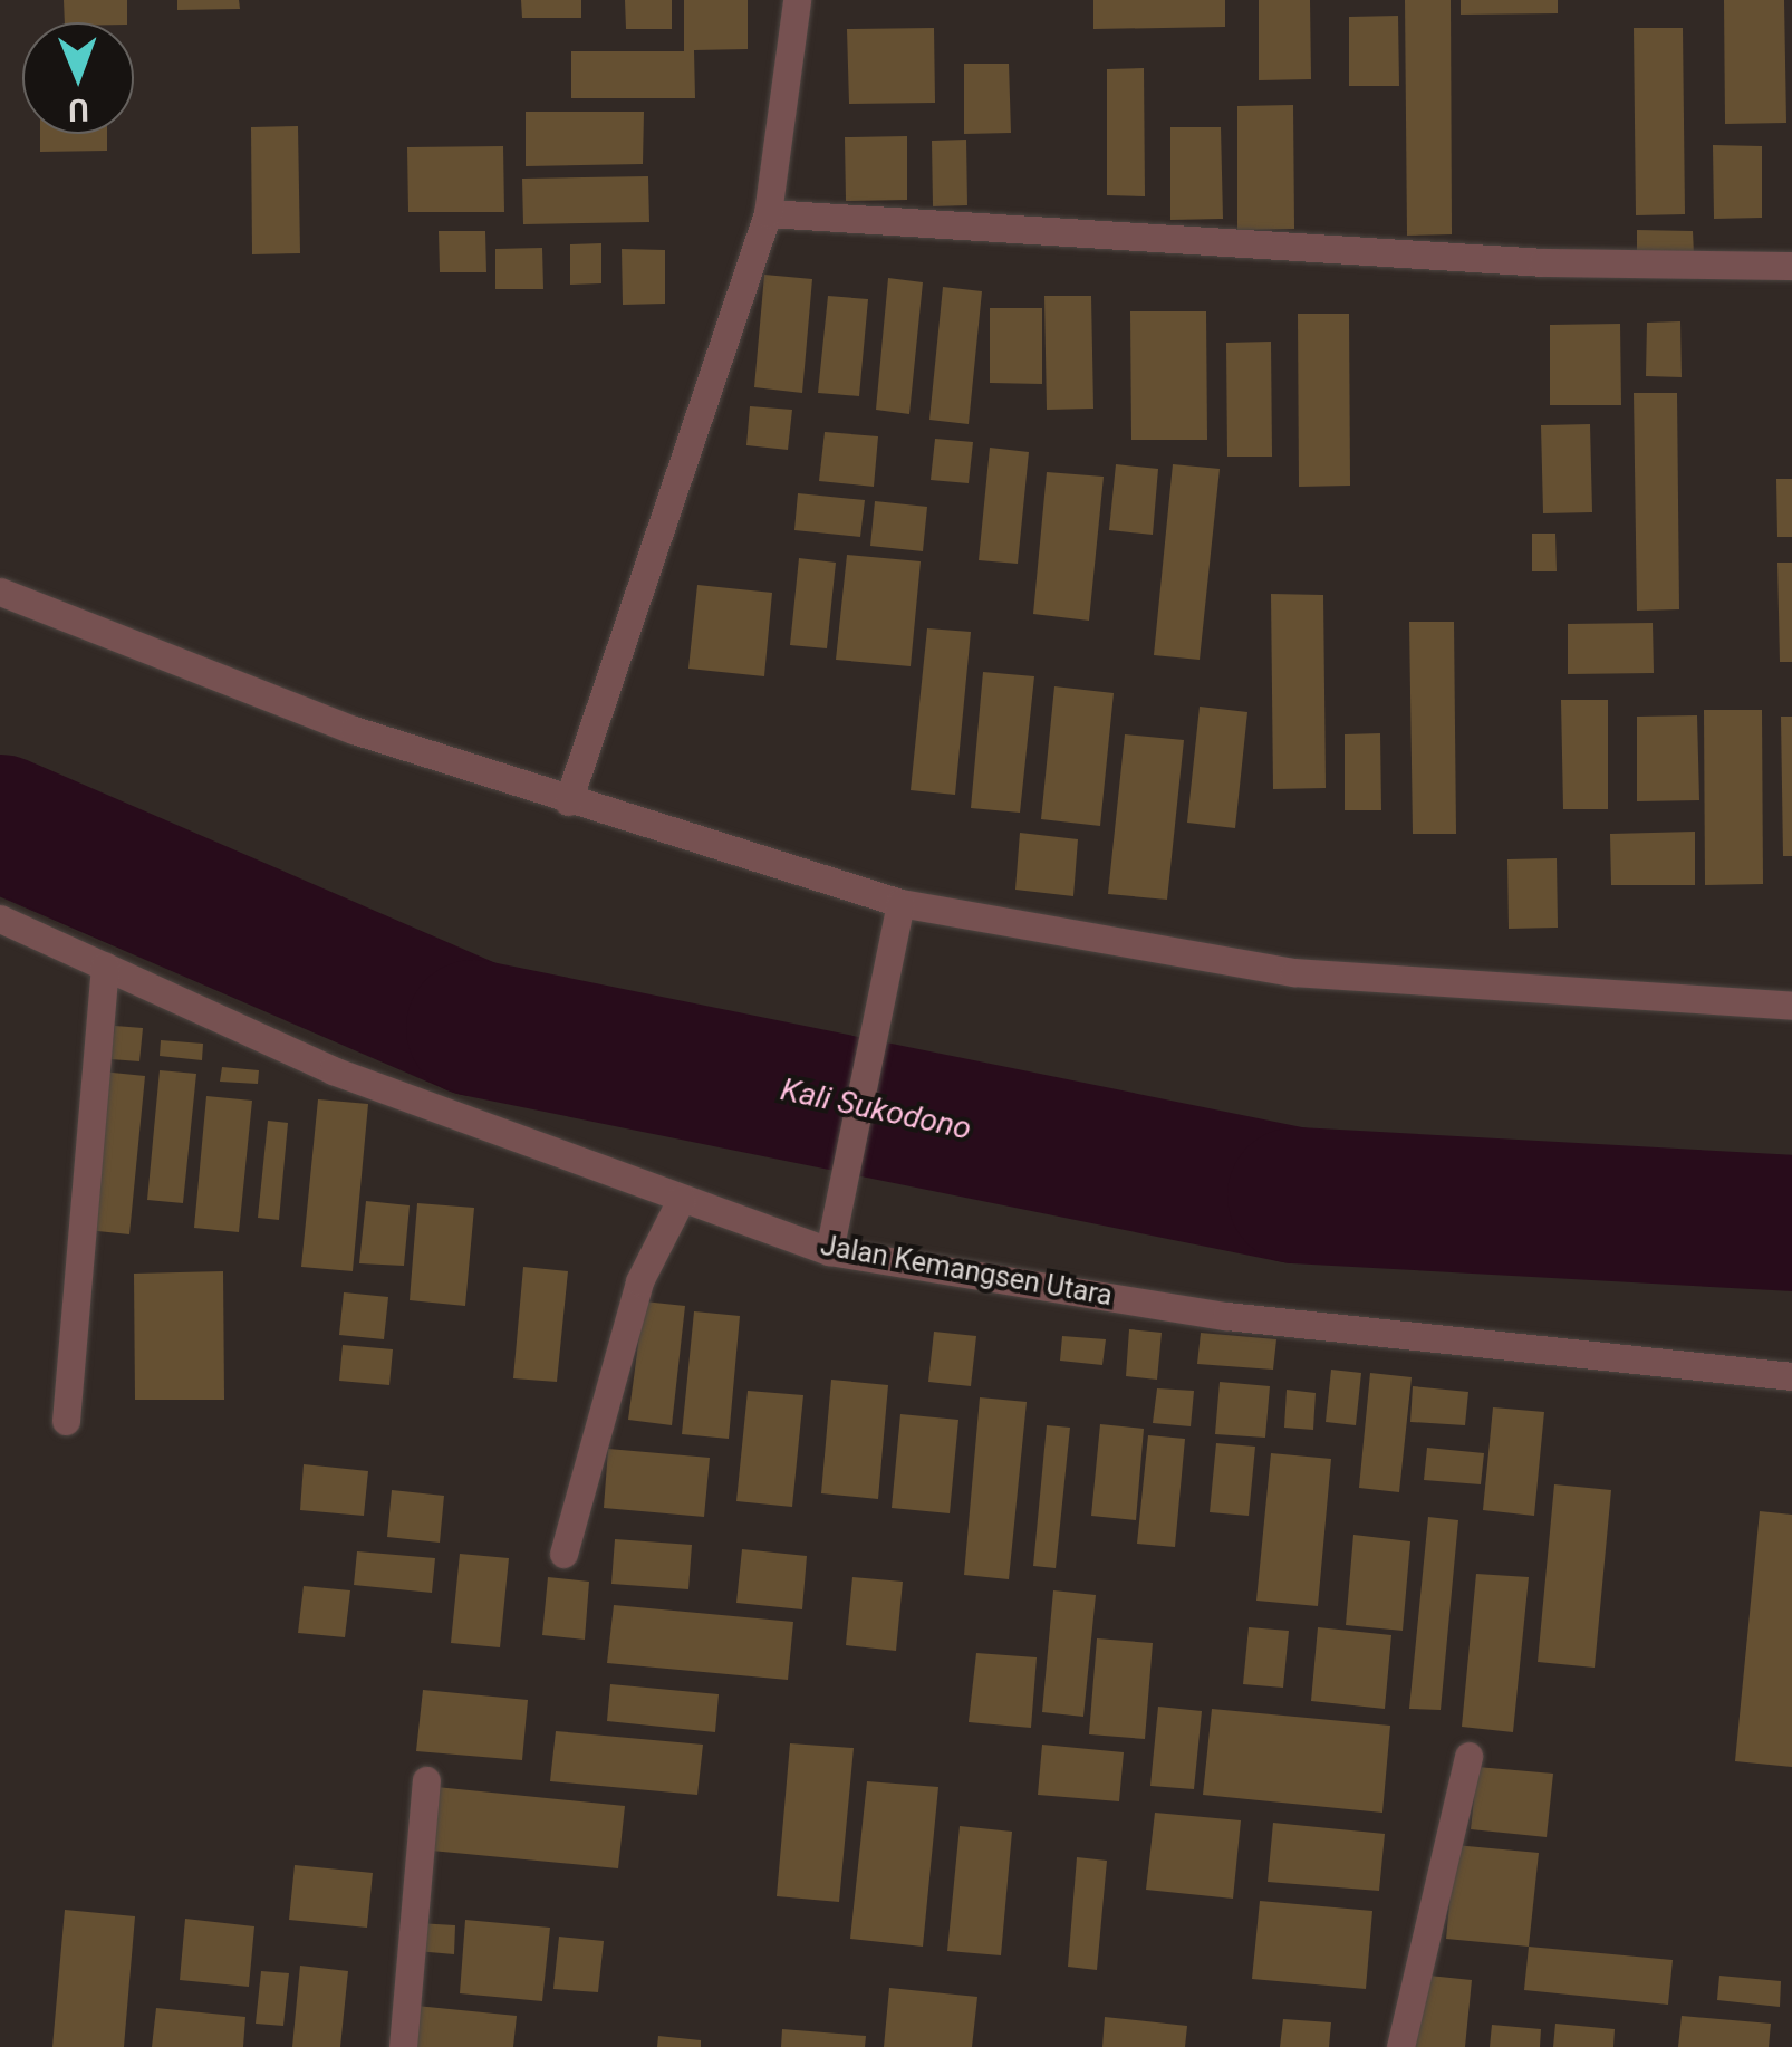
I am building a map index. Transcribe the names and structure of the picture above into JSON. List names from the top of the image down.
{
  "streets": {
    "street": ["Jalan Kemangsen Utara"]
  },
  "water": ["Kali Sukodono"],
  "north": "bottom"
}
